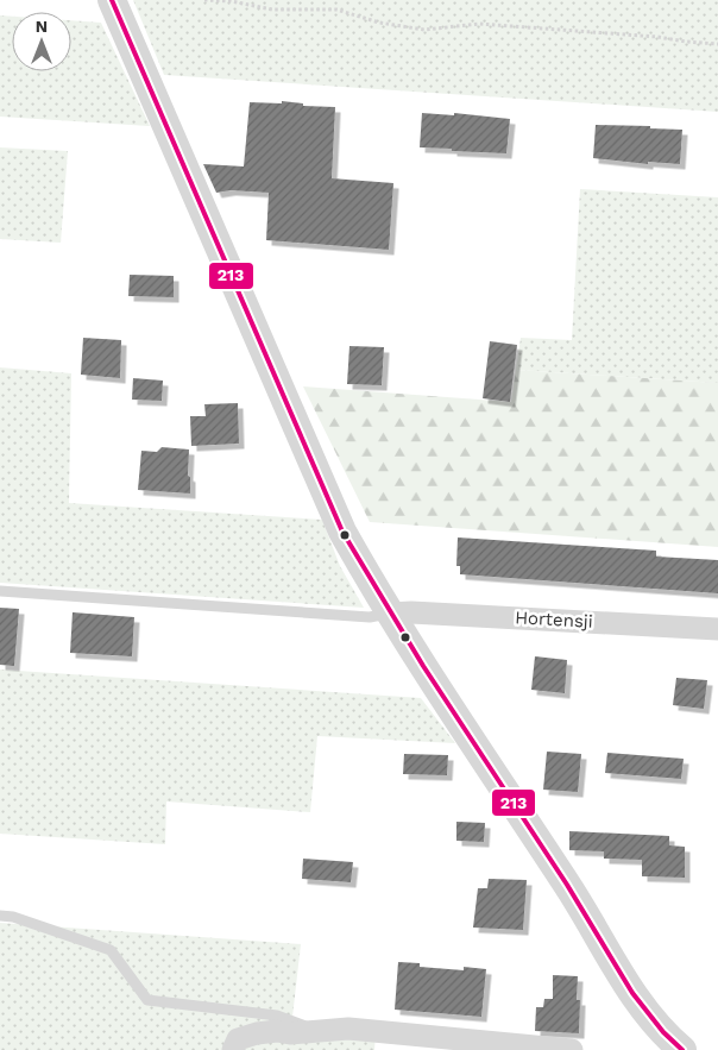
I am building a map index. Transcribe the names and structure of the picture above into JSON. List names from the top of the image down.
{
  "streets": {
    "street": ["Hortensji"]
  },
  "lines": ["transit line 213"],
  "north": "top"
}
